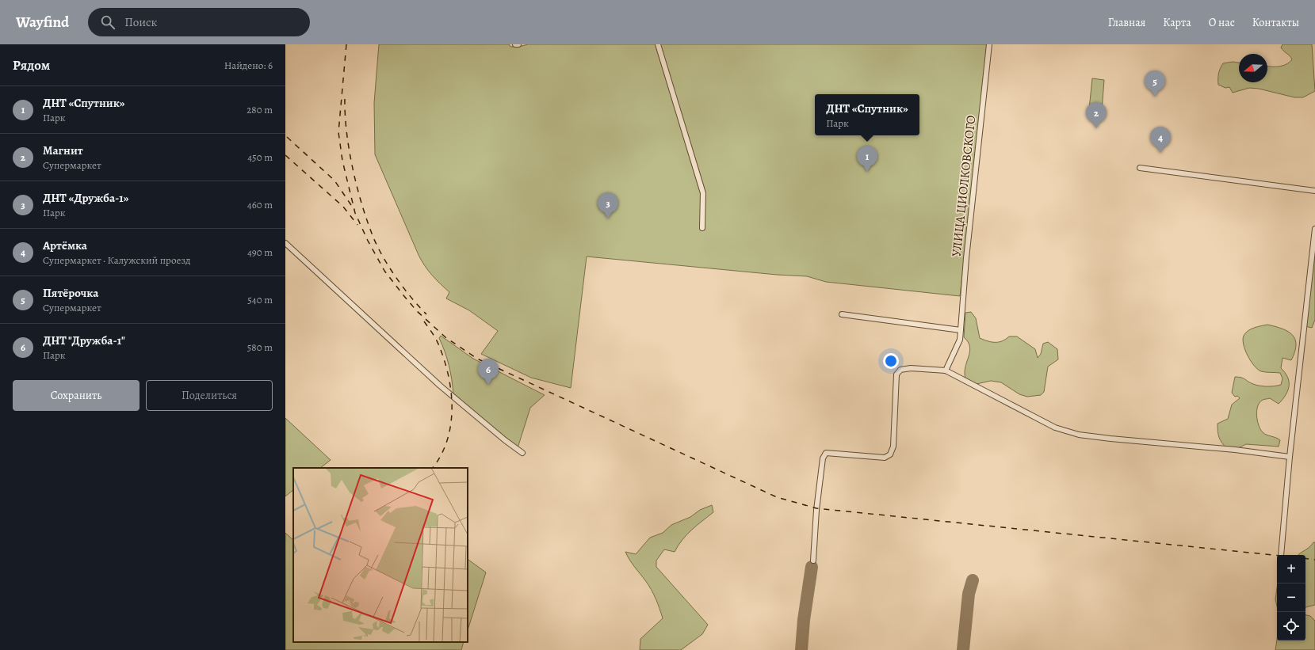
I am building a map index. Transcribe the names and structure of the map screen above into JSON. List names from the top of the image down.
{
  "streets": {
    "street": ["УЛИЦА ЦИОЛКОВСКОГО"]
  },
  "north": "left",
  "page": {
    "header": "Wayfind",
    "search": "Поиск",
    "nav": [
      "Главная",
      "Карта",
      "О нас",
      "Контакты"
    ],
    "heading": ["Рядом", "Найдено: 6"],
    "pins": [
      "5",
      "2",
      "4",
      "1",
      "3",
      "6"
    ],
    "list": [
      {
        "mark": "1",
        "name": "ДНТ «Спутник»",
        "note": "Парк",
        "value": "280 m"
      },
      {
        "mark": "2",
        "name": "Магнит",
        "note": "Супермаркет",
        "value": "450 m"
      },
      {
        "mark": "3",
        "name": "ДНТ «Дружба-1»",
        "note": "Парк",
        "value": "460 m"
      },
      {
        "mark": "4",
        "name": "Артёмка",
        "note": "Супермаркет · Калужский проезд",
        "value": "490 m"
      },
      {
        "mark": "5",
        "name": "Пятёрочка",
        "note": "Супермаркет",
        "value": "540 m"
      },
      {
        "mark": "6",
        "name": "ДНТ \"Дружба-1\"",
        "note": "Парк",
        "value": "580 m"
      }
    ],
    "popup": ["ДНТ «Спутник»", "Парк"],
    "buttons": ["Сохранить", "Поделиться"],
    "map_buttons": ["+", "−"]
  }
}
